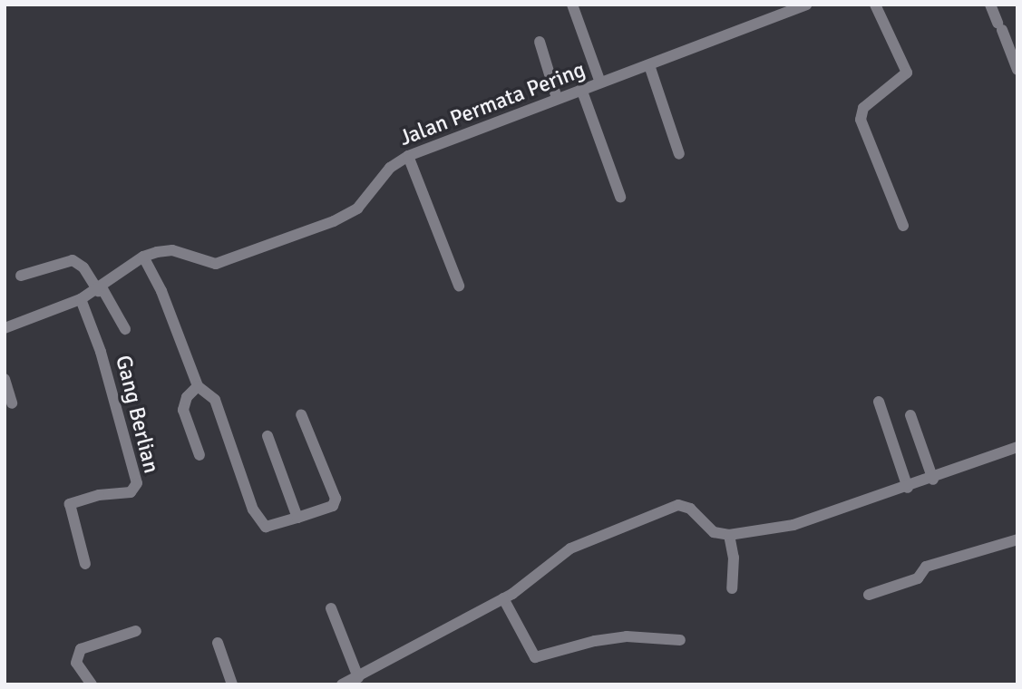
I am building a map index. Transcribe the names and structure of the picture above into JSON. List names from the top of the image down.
{
  "streets": {
    "street": ["Jalan Permata Pering", "Gang Berlian"]
  },
  "crossings": [
    ["Jalan Permata Pering", "Gang Berlian"]
  ]
}
